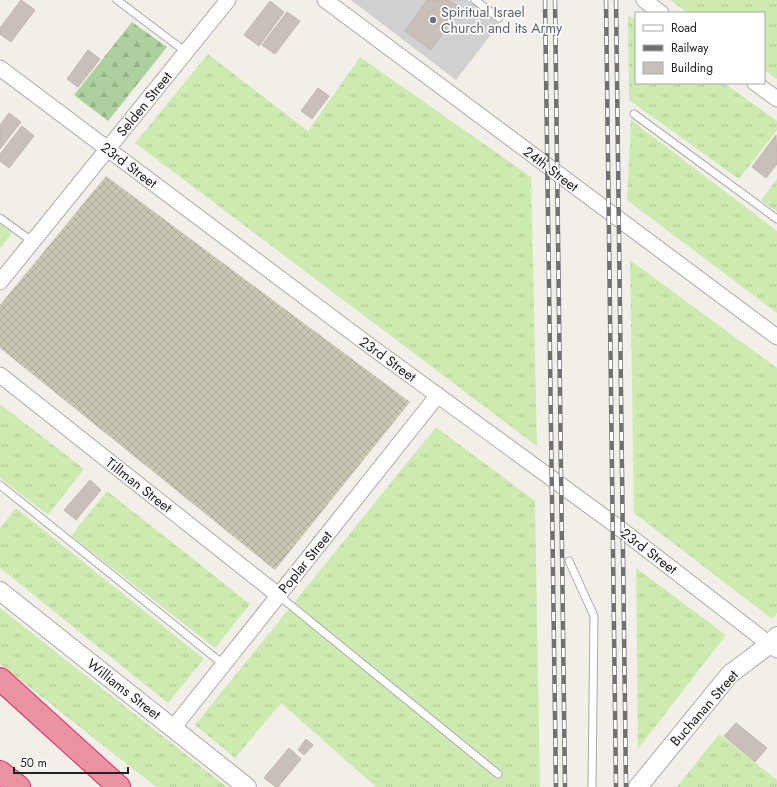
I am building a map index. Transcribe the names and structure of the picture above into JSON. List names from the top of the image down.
{
  "streets": {
    "street": [
      "Selden Street",
      "23rd Street",
      "24th Street",
      "Tillman Street",
      "Poplar Street",
      "Williams Street",
      "Buchanan Street"
    ]
  },
  "crossings": [
    ["Selden Street", "23rd Street"],
    ["23rd Street", "Poplar Street"],
    ["23rd Street", "Buchanan Street"],
    ["Tillman Street", "Poplar Street"],
    ["Poplar Street", "Williams Street"]
  ],
  "places": ["Spiritual Israel Church and its Army"],
  "legend": ["Road", "Railway", "Building"],
  "scale_bar": "50 m"
}
